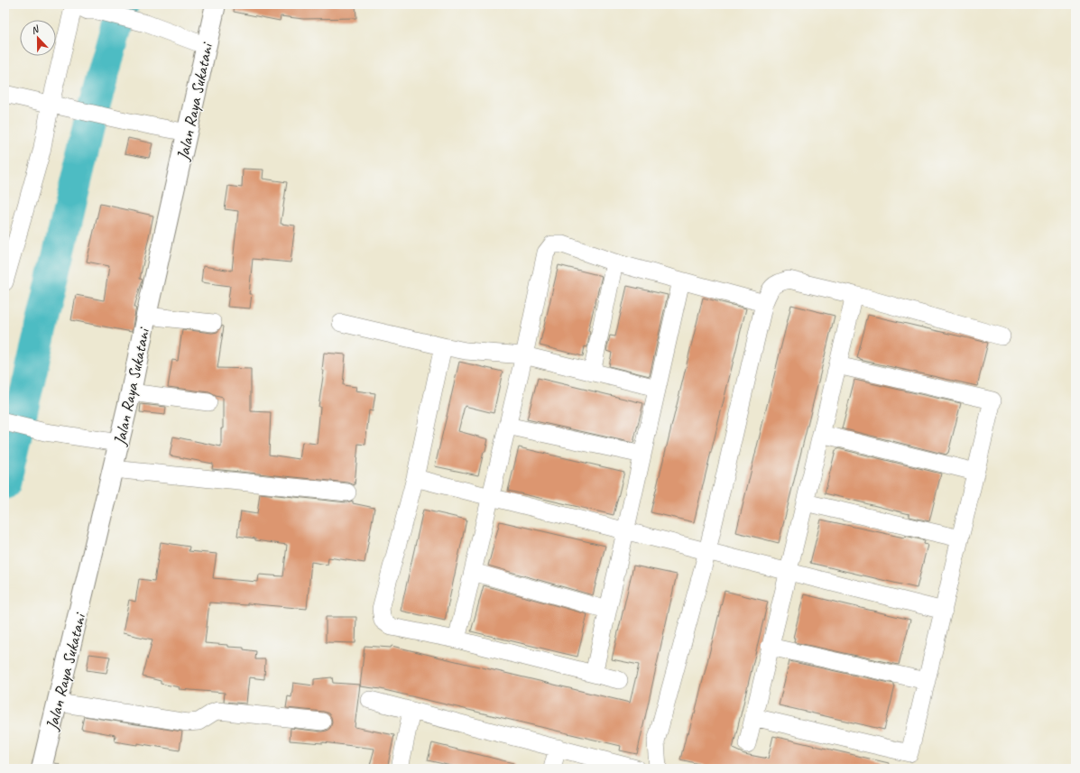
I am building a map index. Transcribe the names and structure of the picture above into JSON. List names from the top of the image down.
{
  "streets": {
    "main road": ["Jalan Raya Sukatani"]
  },
  "north": "top"
}
